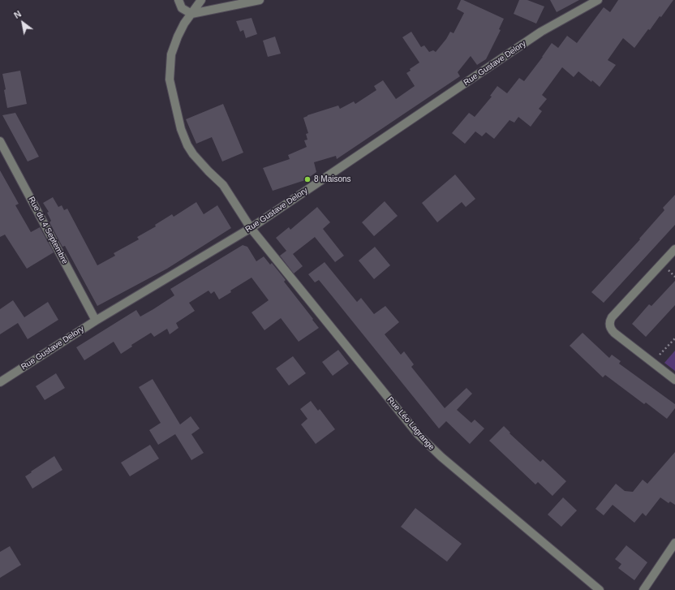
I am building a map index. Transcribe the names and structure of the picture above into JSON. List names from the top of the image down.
{
  "streets": {
    "street": ["Rue Gustave Delory", "Rue du 4 Septembre", "Rue Léo Lagrange"]
  },
  "crossings": [
    ["Rue Gustave Delory", "Rue du 4 Septembre"],
    ["Rue Gustave Delory", "Rue Léo Lagrange"]
  ],
  "places": ["8 Maisons"],
  "north": "top left"
}
